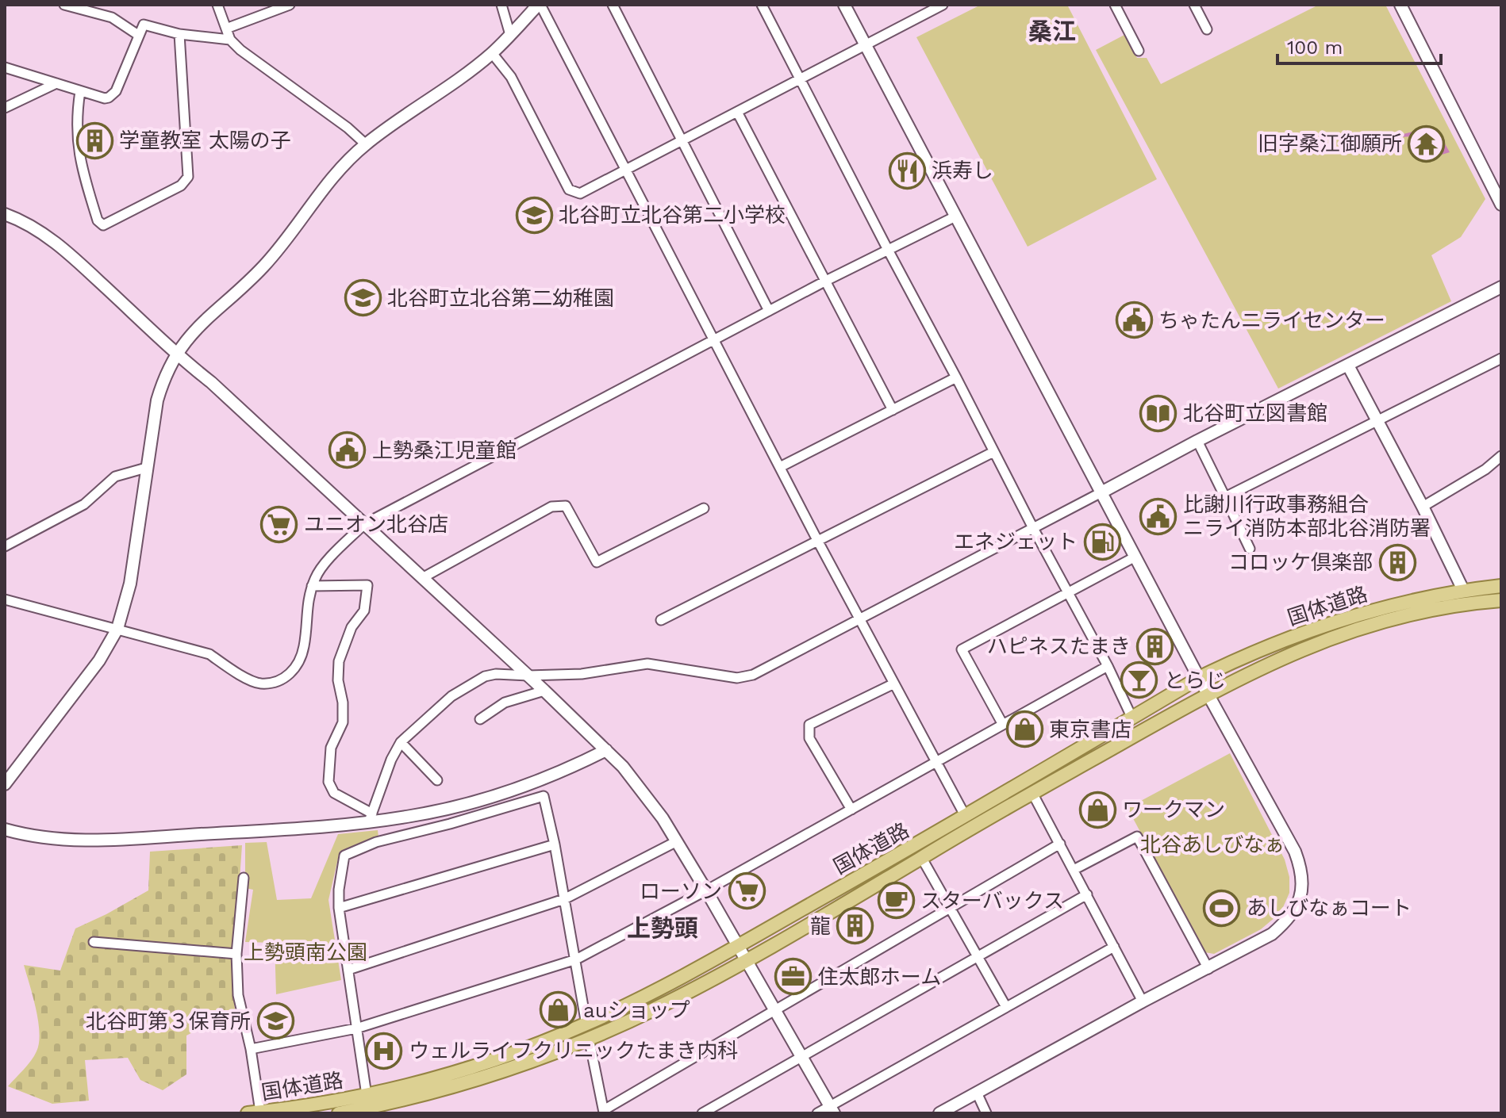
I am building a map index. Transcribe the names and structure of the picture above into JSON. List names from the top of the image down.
{
  "streets": {
    "main road": ["国体道路"]
  },
  "districts": ["桑江", "上勢頭"],
  "parks": ["北谷あしびなぁ", "上勢頭南公園"],
  "places": {
    "building": [
      "学童教室 太陽の子",
      "コロッケ倶楽部",
      "ハピネスたまき",
      "龍"
    ],
    "temple": ["旧字桑江御願所"],
    "restaurant": ["浜寿し"],
    "school or university": ["北谷町立北谷第二小学校", "北谷町立北谷第二幼稚園", "北谷町第３保育所"],
    "public building": ["ちゃたんニライセンター", "上勢桑江児童館", "比謝川行政事務組合 ニライ消防本部北谷消防署"],
    "library": ["北谷町立図書館"],
    "supermarket": ["ユニオン北谷店", "ローソン"],
    "fuel station": ["エネジェット"],
    "bar": ["とらじ"],
    "shop": ["東京書店", "ワークマン", "auショップ"],
    "cafe": ["スターバックス"],
    "sports": ["あしびなぁコート"],
    "office": ["住太郎ホーム"],
    "hospital": ["ウェルライフクリニックたまき内科"]
  },
  "scale_bar": "100 m"
}
